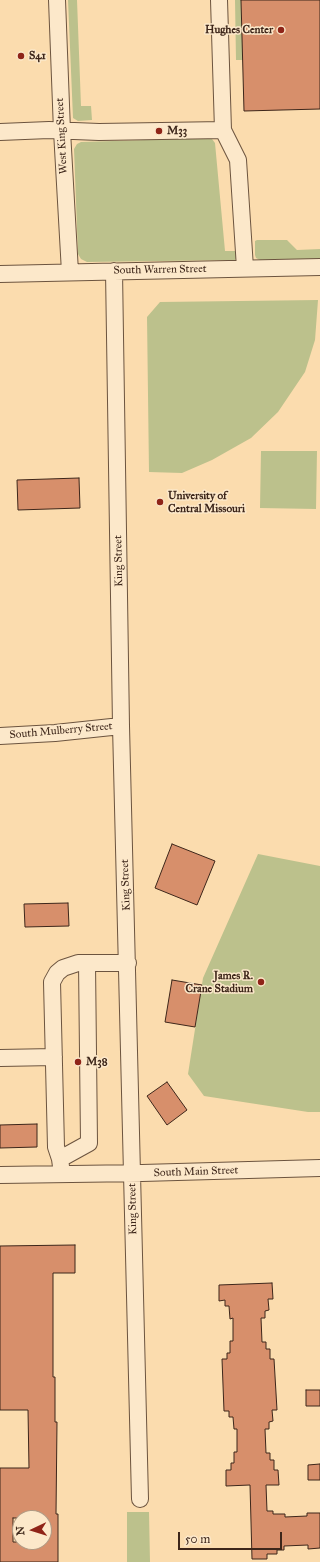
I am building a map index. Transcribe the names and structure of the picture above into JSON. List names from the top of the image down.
{
  "streets": {
    "street": [
      "West King Street",
      "South Warren Street",
      "King Street",
      "South Mulberry Street",
      "South Main Street"
    ]
  },
  "crossings": [
    ["West King Street", "South Warren Street"],
    ["South Warren Street", "King Street"],
    ["King Street", "South Mulberry Street"],
    ["King Street", "South Main Street"]
  ],
  "places": [
    "Hughes Center",
    "S41",
    "M33",
    "University of Central Missouri",
    "James R. Crane Stadium",
    "M38"
  ],
  "scale_bar": "50 m",
  "north": "left"
}
